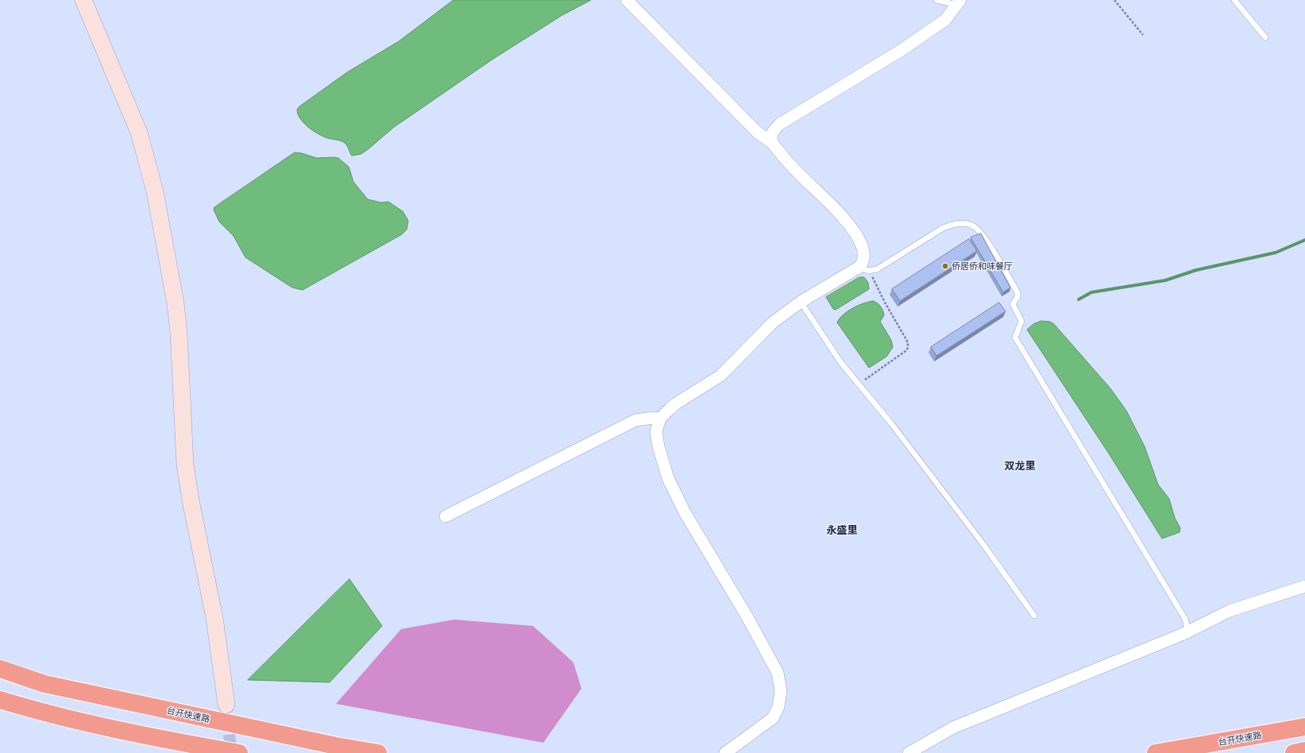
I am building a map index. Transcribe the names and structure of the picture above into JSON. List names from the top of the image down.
{
  "streets": {
    "highway": ["台开快速路"]
  },
  "districts": ["双龙里", "永盛里"],
  "places": ["侨居侨和味餐厅"]
}
